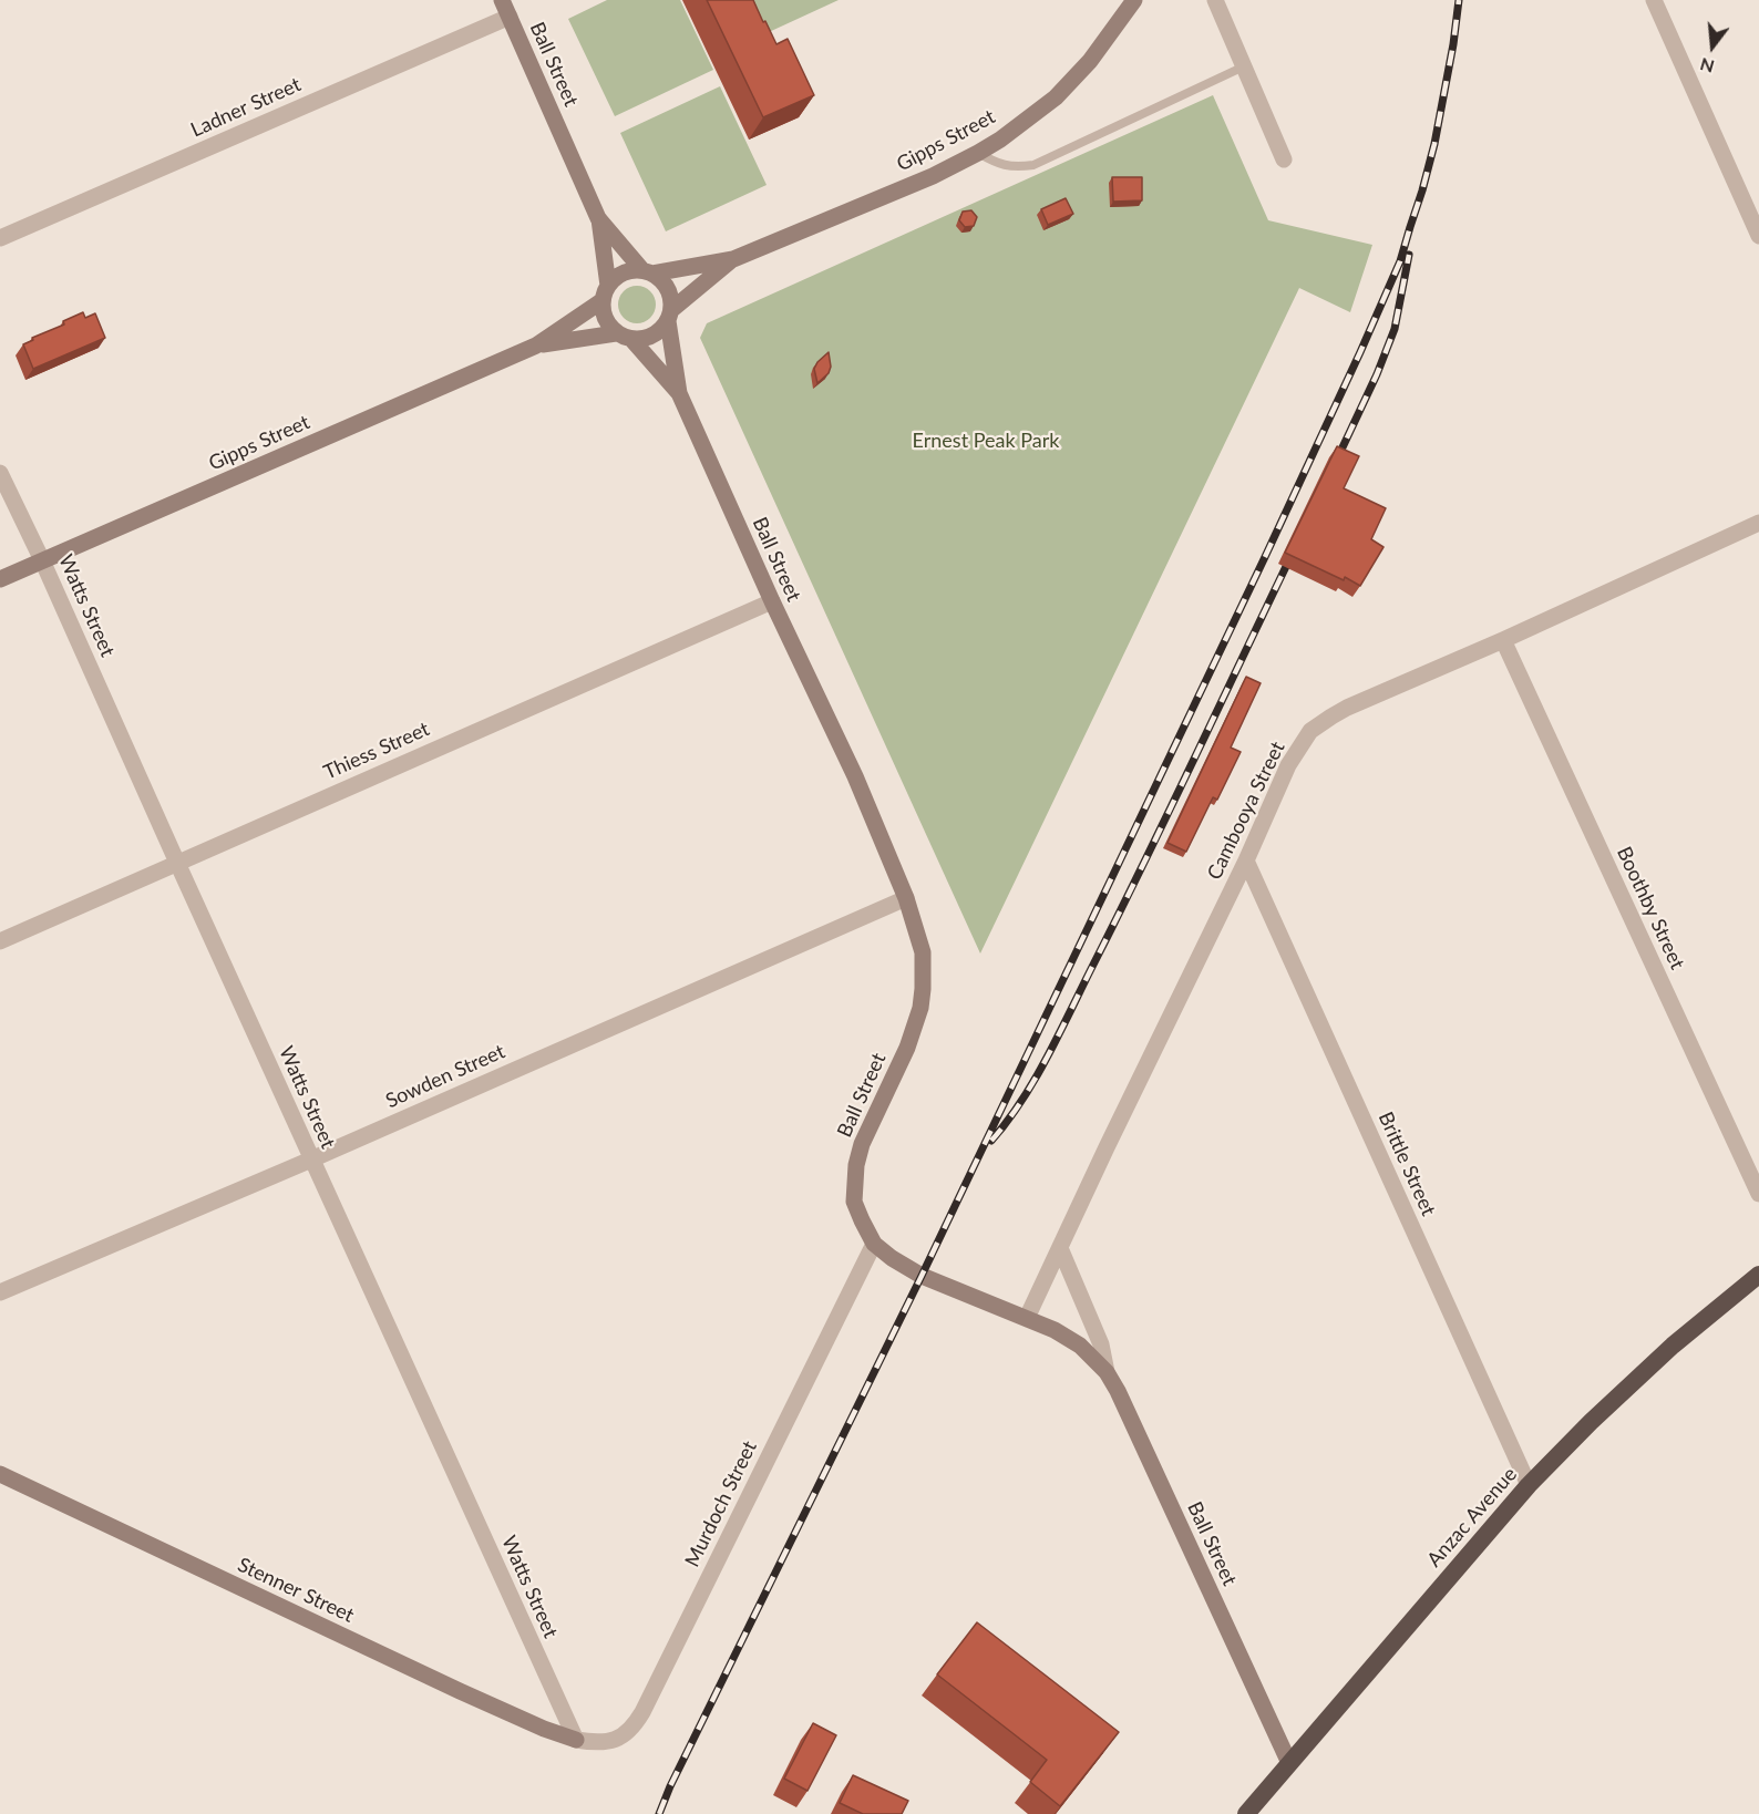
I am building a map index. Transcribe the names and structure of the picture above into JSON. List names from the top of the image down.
{
  "streets": {
    "highway": ["Anzac Avenue"],
    "main road": ["Ball Street", "Gipps Street", "Stenner Street"],
    "street": [
      "Ladner Street",
      "Watts Street",
      "Thiess Street",
      "Cambooya Street",
      "Boothby Street",
      "Sowden Street",
      "Brittle Street",
      "Murdoch Street"
    ]
  },
  "crossings": [
    ["Ball Street", "Ladner Street"],
    ["Ball Street", "Gipps Street"],
    ["Ball Street", "Thiess Street"],
    ["Ball Street", "Cambooya Street"],
    ["Ball Street", "Sowden Street"],
    ["Ball Street", "Murdoch Street"],
    ["Ball Street", "Anzac Avenue"],
    ["Gipps Street", "Watts Street"],
    ["Watts Street", "Thiess Street"],
    ["Watts Street", "Sowden Street"],
    ["Watts Street", "Murdoch Street"],
    ["Watts Street", "Stenner Street"],
    ["Cambooya Street", "Boothby Street"],
    ["Cambooya Street", "Brittle Street"],
    ["Brittle Street", "Anzac Avenue"],
    ["Murdoch Street", "Stenner Street"]
  ],
  "parks": ["Ernest Peak Park"],
  "north": "bottom"
}
